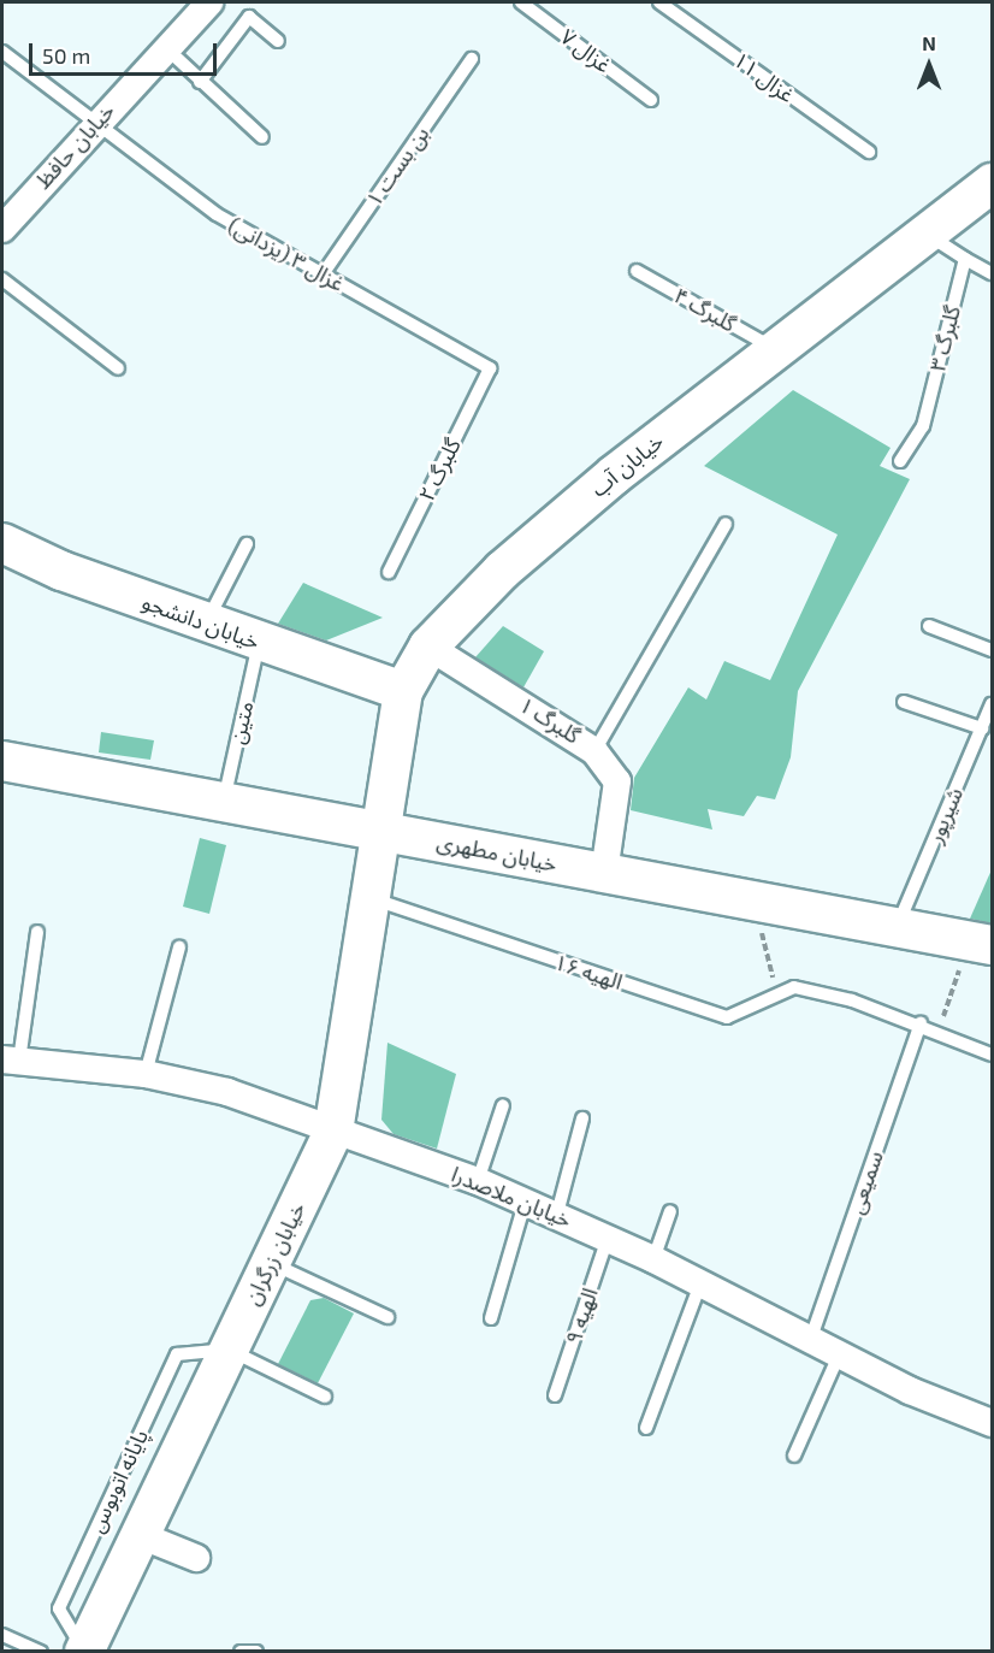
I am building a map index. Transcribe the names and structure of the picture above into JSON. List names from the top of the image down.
{
  "streets": {
    "main road": [
      "خیابان آب",
      "خیابان دانشجو",
      "خیابان مطهری",
      "خیابان زرگران"
    ],
    "street": ["خیابان حافظ", "گلبرگ ۱", "خیابان ملاصدرا"],
    "lane": [
      "غزال ۷",
      "غزال ۱۱",
      "بن بست ۱",
      "غزال ۳ (یزدانی)",
      "گلبرگ ۴",
      "گلبرگ ۳",
      "گلبرگ ۲",
      "متین",
      "شیرپور",
      "الهیه ۱۶",
      "سمیعی",
      "الهیه ۹",
      "پایانه اتوبوس"
    ]
  },
  "crossings": [
    ["خیابان حافظ", "غزال ۳ (یزدانی)"],
    ["بن بست ۱", "غزال ۳ (یزدانی)"],
    ["غزال ۳ (یزدانی)", "گلبرگ ۲"],
    ["گلبرگ ۴", "خیابان آب"],
    ["خیابان آب", "خیابان دانشجو"],
    ["خیابان آب", "گلبرگ ۱"],
    ["خیابان آب", "خیابان مطهری"],
    ["خیابان آب", "خیابان زرگران"],
    ["خیابان دانشجو", "متین"],
    ["گلبرگ ۱", "خیابان مطهری"],
    ["متین", "خیابان مطهری"],
    ["شیرپور", "خیابان مطهری"],
    ["خیابان مطهری", "خیابان زرگران"],
    ["الهیه ۱۶", "سمیعی"],
    ["الهیه ۱۶", "خیابان زرگران"],
    ["سمیعی", "خیابان ملاصدرا"],
    ["خیابان ملاصدرا", "خیابان زرگران"],
    ["خیابان ملاصدرا", "الهیه ۹"],
    ["خیابان زرگران", "پایانه اتوبوس"]
  ],
  "scale_bar": "50 m",
  "north": "top"
}
